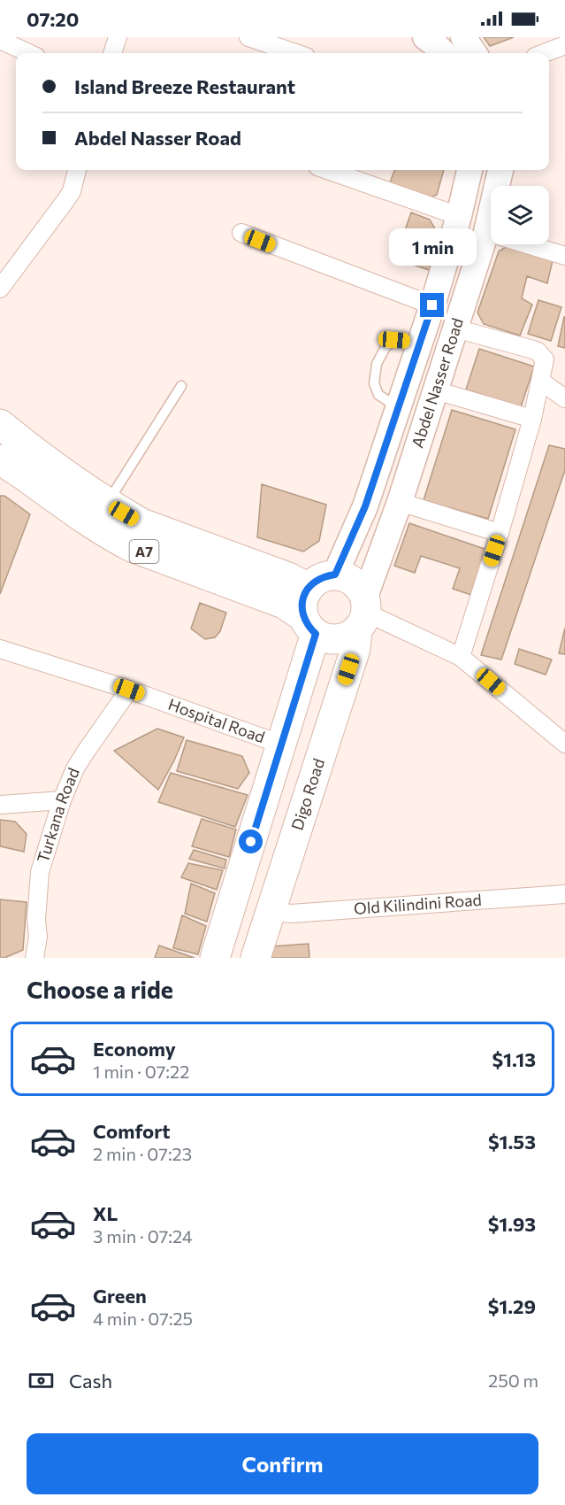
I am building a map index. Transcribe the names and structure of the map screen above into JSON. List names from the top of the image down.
{
  "streets": {
    "highway": ["A7", "Digo Road"],
    "main road": ["Abdel Nasser Road"],
    "street": ["Hospital Road", "Turkana Road", "Old Kilindini Road"]
  },
  "crossings": [
    ["Abdel Nasser Road", "A7"],
    ["Abdel Nasser Road", "Digo Road"],
    ["A7", "Digo Road"],
    ["Hospital Road", "Turkana Road"],
    ["Digo Road", "Old Kilindini Road"]
  ],
  "page": {
    "status": "07:20",
    "banner": ["Island Breeze Restaurant", "Abdel Nasser Road"],
    "bubble": "1 min",
    "heading": "Choose a ride",
    "list": [
      {
        "name": "Economy",
        "note": "1 min · 07:22",
        "value": "$1.13"
      },
      {
        "name": "Comfort",
        "note": "2 min · 07:23",
        "value": "$1.53"
      },
      {
        "name": "XL",
        "note": "3 min · 07:24",
        "value": "$1.93"
      },
      {
        "name": "Green",
        "note": "4 min · 07:25",
        "value": "$1.29"
      }
    ],
    "pay": ["Cash", "250 m"],
    "buttons": "Confirm"
  }
}
